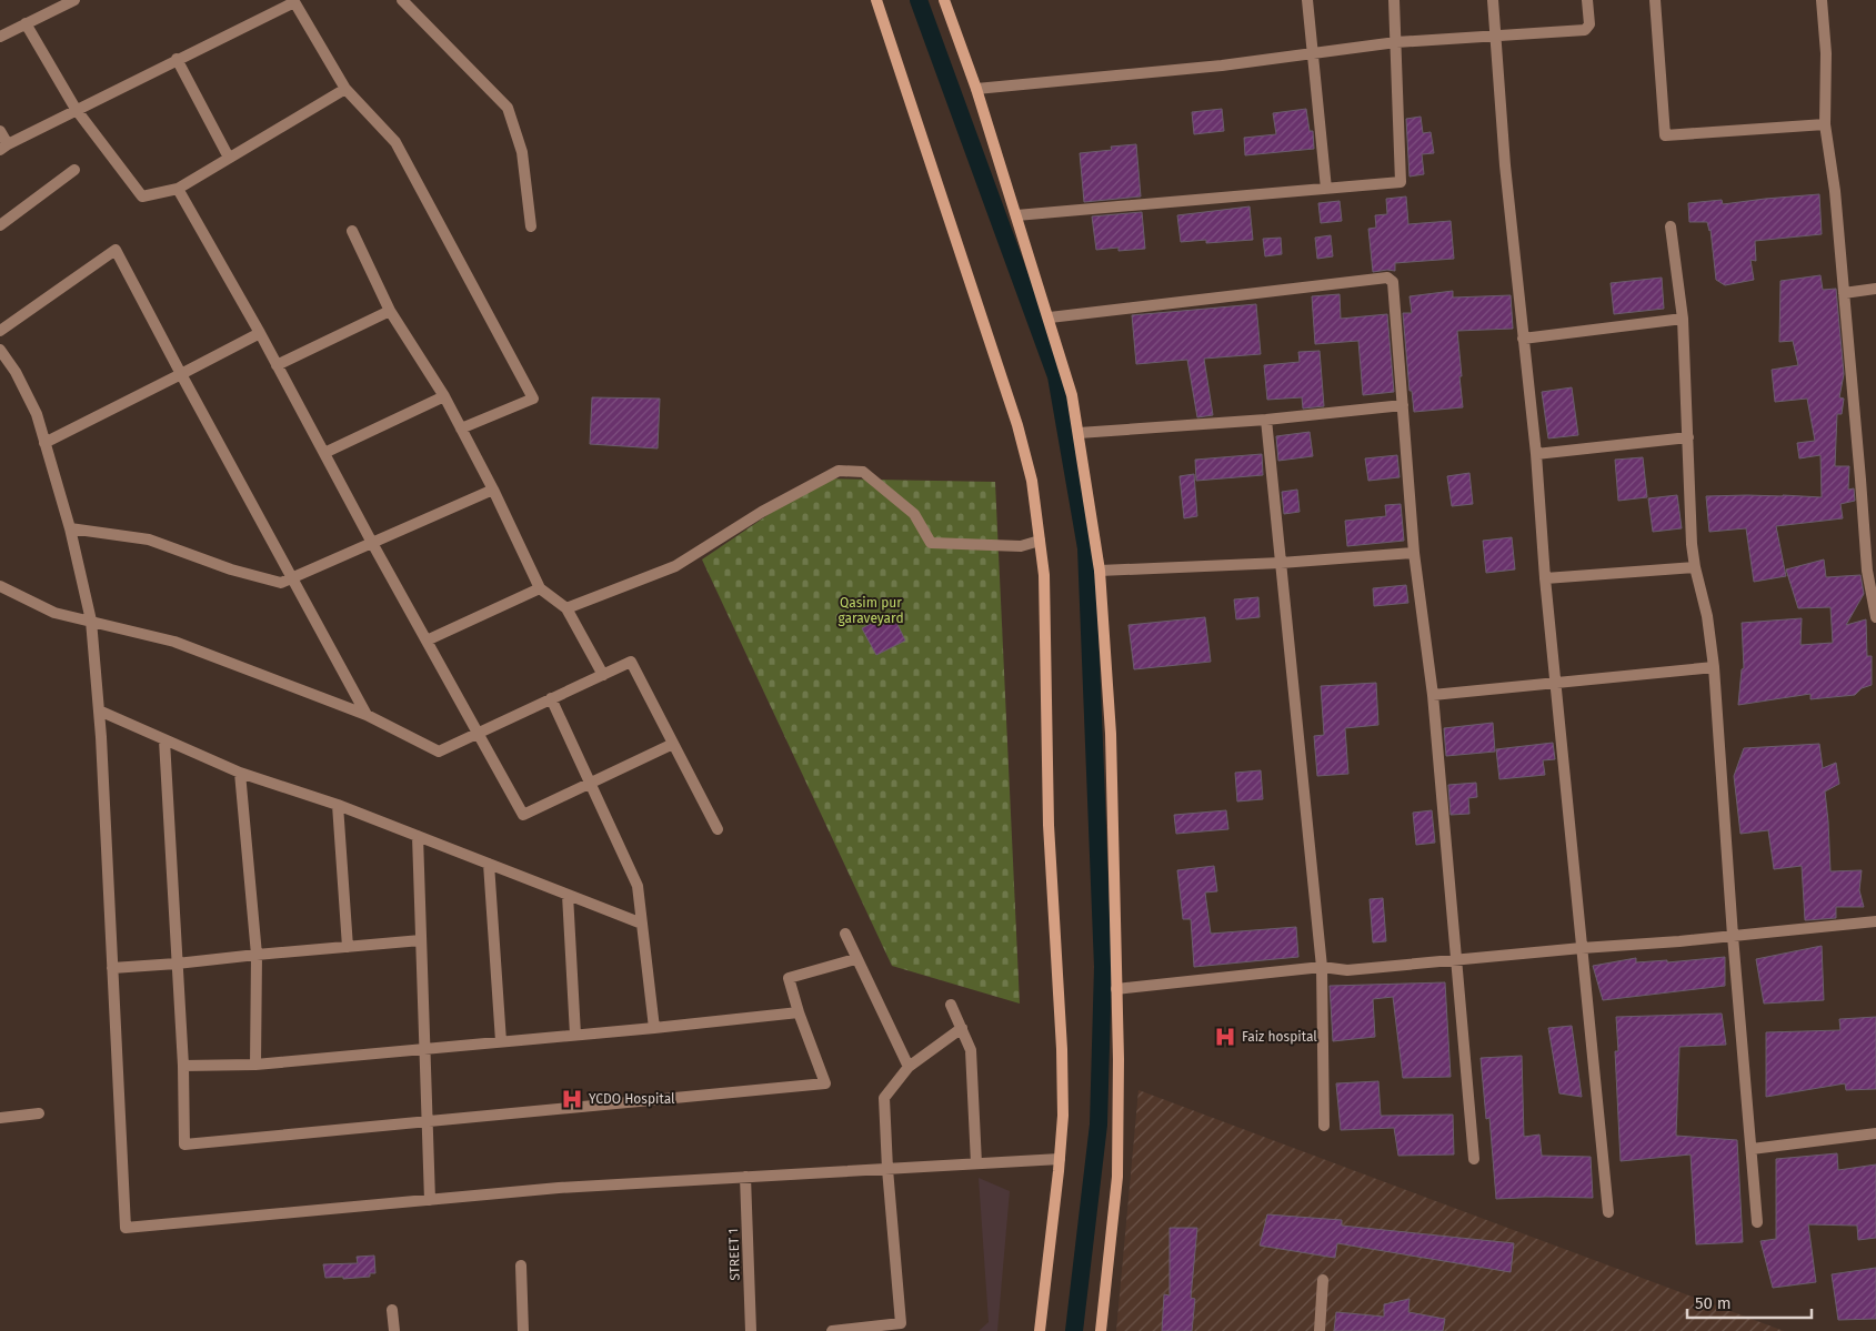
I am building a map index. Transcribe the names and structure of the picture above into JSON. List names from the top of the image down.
{
  "streets": {
    "street": ["STREET 1"]
  },
  "parks": ["Qasim pur garaveyard"],
  "places": {
    "hospital": ["Faiz hospital", "YCDO Hospital"]
  },
  "scale_bar": "50 m"
}
